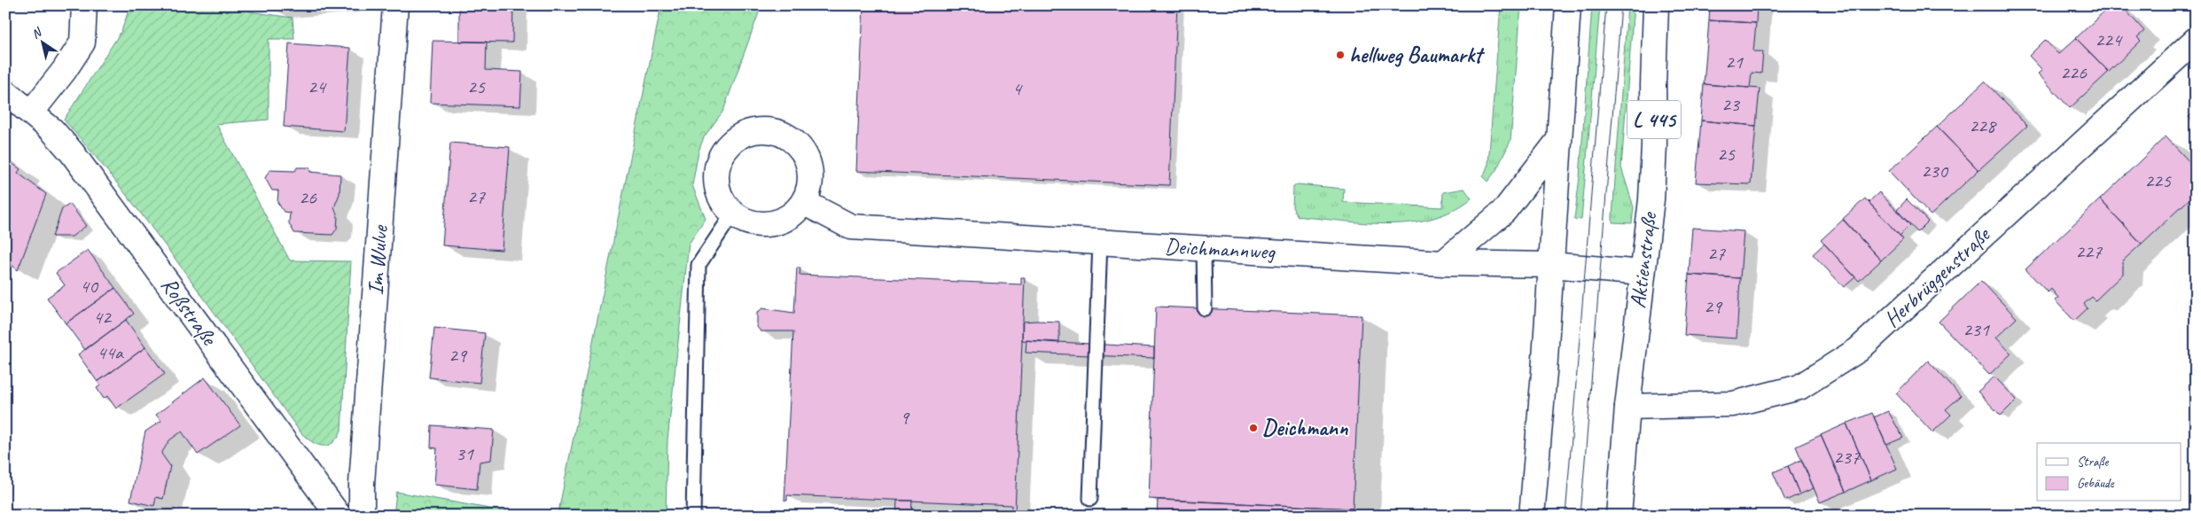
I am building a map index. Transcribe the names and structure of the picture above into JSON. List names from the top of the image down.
{
  "streets": {
    "street": [
      "L 445",
      "Deichmannweg",
      "Im Wulve",
      "Aktienstraße",
      "Herbrüggenstraße",
      "Roßstraße"
    ]
  },
  "crossings": [
    ["Deichmannweg", "Aktienstraße"],
    ["Aktienstraße", "Herbrüggenstraße"]
  ],
  "places": ["hellweg Baumarkt", "Deichmann"],
  "house_numbers": [
    "224",
    "21",
    "226",
    "24",
    "25",
    "4",
    "23",
    "228",
    "25",
    "230",
    "225",
    "27",
    "26",
    "227",
    "27",
    "40",
    "29",
    "42",
    "231",
    "44a",
    "29",
    "9",
    "31",
    "237"
  ],
  "legend": ["Straße", "Gebäude"],
  "north": "top left"
}
